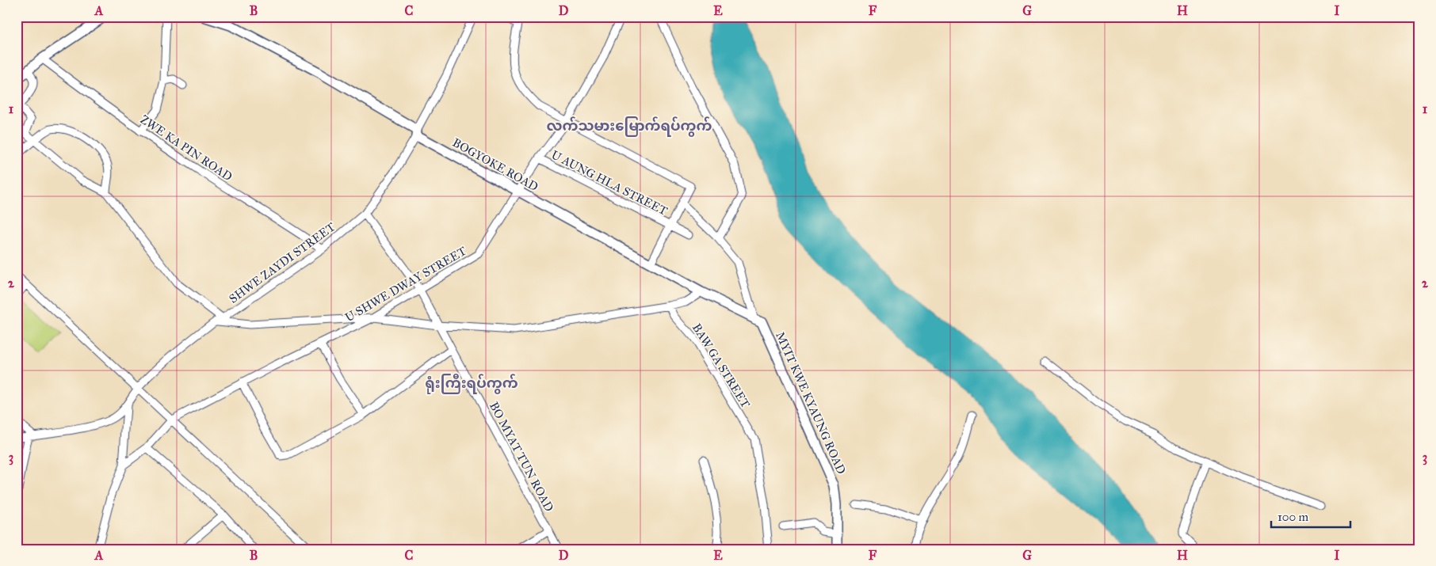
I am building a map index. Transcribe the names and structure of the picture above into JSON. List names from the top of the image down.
{
  "streets": {
    "main road": ["BOGYOKE ROAD", "MYIT KWE KYAUNG ROAD"],
    "street": [
      "ZWE KA PIN ROAD",
      "U AUNG HLA STREET",
      "SHWE ZAYDI STREET",
      "U SHWE DWAY STREET",
      "BAW GA STREET",
      "BO MYAT TUN ROAD"
    ]
  },
  "crossings": [
    ["ZWE KA PIN ROAD", "SHWE ZAYDI STREET"],
    ["BOGYOKE ROAD", "SHWE ZAYDI STREET"],
    ["BOGYOKE ROAD", "U SHWE DWAY STREET"],
    ["BOGYOKE ROAD", "MYIT KWE KYAUNG ROAD"],
    ["U AUNG HLA STREET", "U SHWE DWAY STREET"],
    ["SHWE ZAYDI STREET", "BO MYAT TUN ROAD"],
    ["U SHWE DWAY STREET", "BO MYAT TUN ROAD"]
  ],
  "districts": ["လက်သမားမြောက်ရပ်ကွက်", "ရုံးကြီးရပ်ကွက်"],
  "scale_bar": "100 m",
  "grid": {
    "columns": [
      "A",
      "B",
      "C",
      "D",
      "E",
      "F",
      "G",
      "H",
      "I"
    ],
    "rows": ["1", "2", "3"]
  }
}
